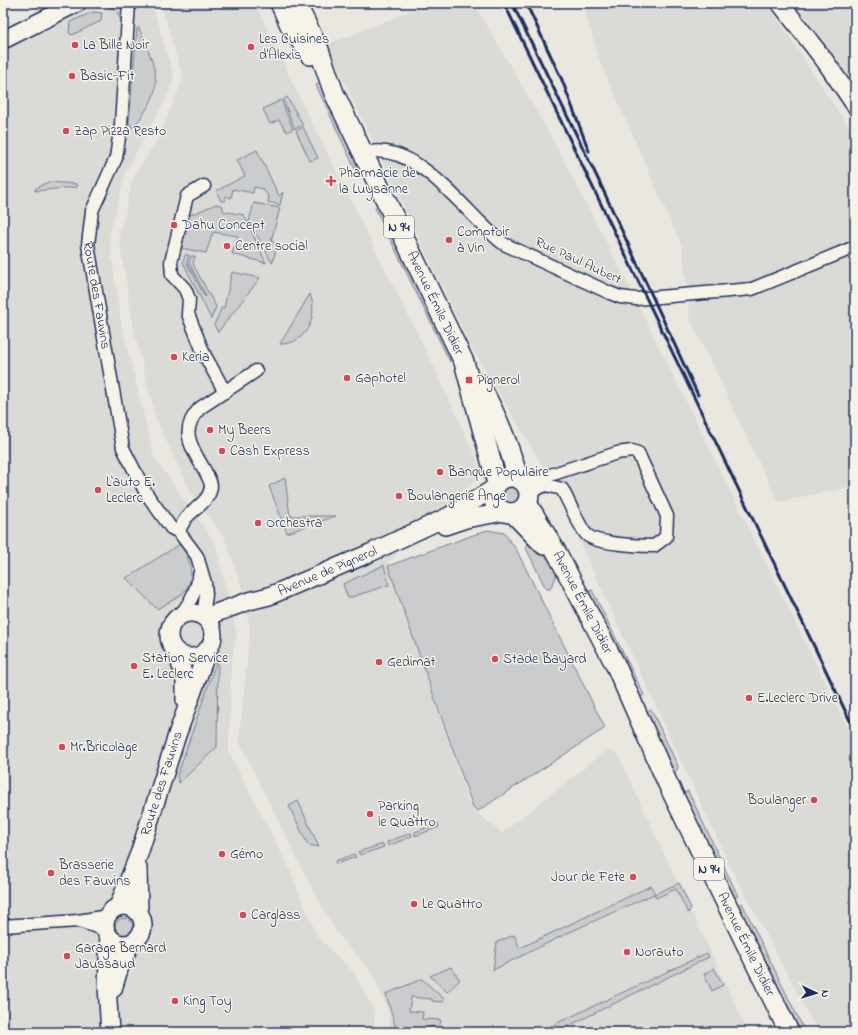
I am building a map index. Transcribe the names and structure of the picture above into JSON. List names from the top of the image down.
{
  "streets": {
    "main road": ["N 94", "Avenue Émile Didier"],
    "street": ["Rue Paul Aubert", "Route des Fauvins", "Avenue de Pignerol"]
  },
  "crossings": [
    ["Rue Paul Aubert", "Avenue Émile Didier"],
    ["Route des Fauvins", "Avenue de Pignerol"],
    ["Avenue Émile Didier", "Avenue de Pignerol"]
  ],
  "places": {
    "other": [
      "La Bille Noir",
      "Les Cuisines d'Alexis",
      "Basic-Fit",
      "Zap Pizza Resto",
      "Dahu Concept",
      "Comptoir à Vin",
      "Centre social",
      "Keria",
      "Gaphotel",
      "My Beers",
      "Cash Express",
      "Banque Populaire",
      "L'auto E. Leclerc",
      "Boulangerie Ange",
      "Orchestra",
      "Stade Bayard",
      "Gedimat",
      "Station Service E. Leclerc",
      "E.Leclerc Drive",
      "Mr.Bricolage",
      "Boulanger",
      "Parking le Quattro",
      "Gémo",
      "Brasserie des Fauvins",
      "Jour de Fete",
      "Le Quattro",
      "Carglass",
      "Norauto",
      "Garage Bernard Jaussaud",
      "King Toy"
    ],
    "health": ["Pharmacie de la Luysanne"],
    "transit": ["Pignerol"]
  },
  "north": "right"
}
